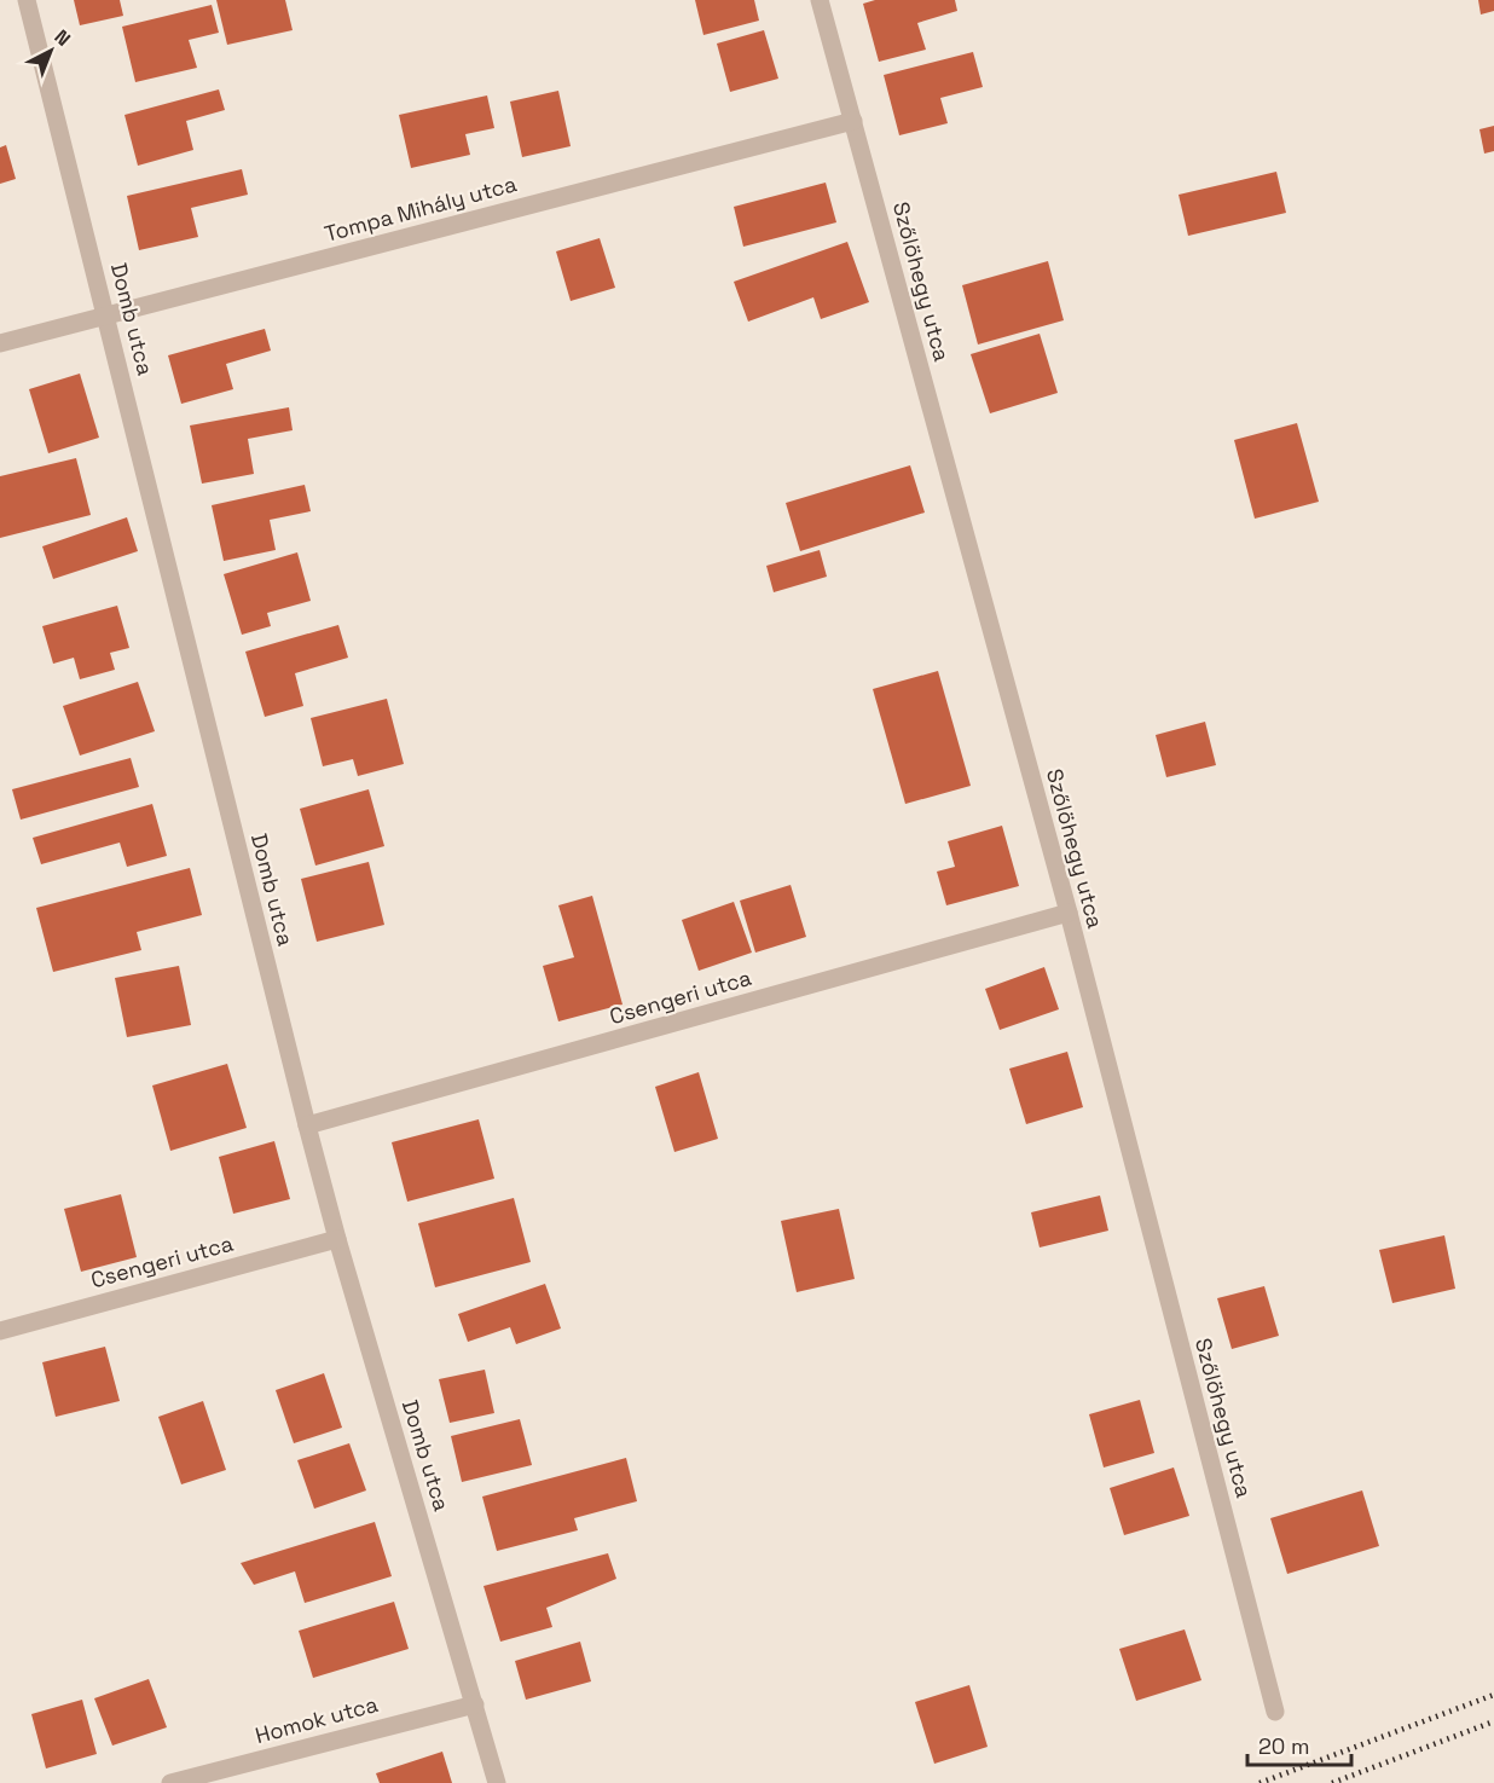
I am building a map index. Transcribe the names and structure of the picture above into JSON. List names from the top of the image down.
{
  "streets": {
    "street": [
      "Tompa Mihály utca",
      "Szőlöhegy utca",
      "Domb utca",
      "Csengeri utca",
      "Homok utca"
    ]
  },
  "crossings": [
    ["Tompa Mihály utca", "Szőlöhegy utca"],
    ["Tompa Mihály utca", "Domb utca"],
    ["Szőlöhegy utca", "Csengeri utca"],
    ["Domb utca", "Csengeri utca"],
    ["Domb utca", "Homok utca"]
  ],
  "scale_bar": "20 m",
  "north": "top right"
}
